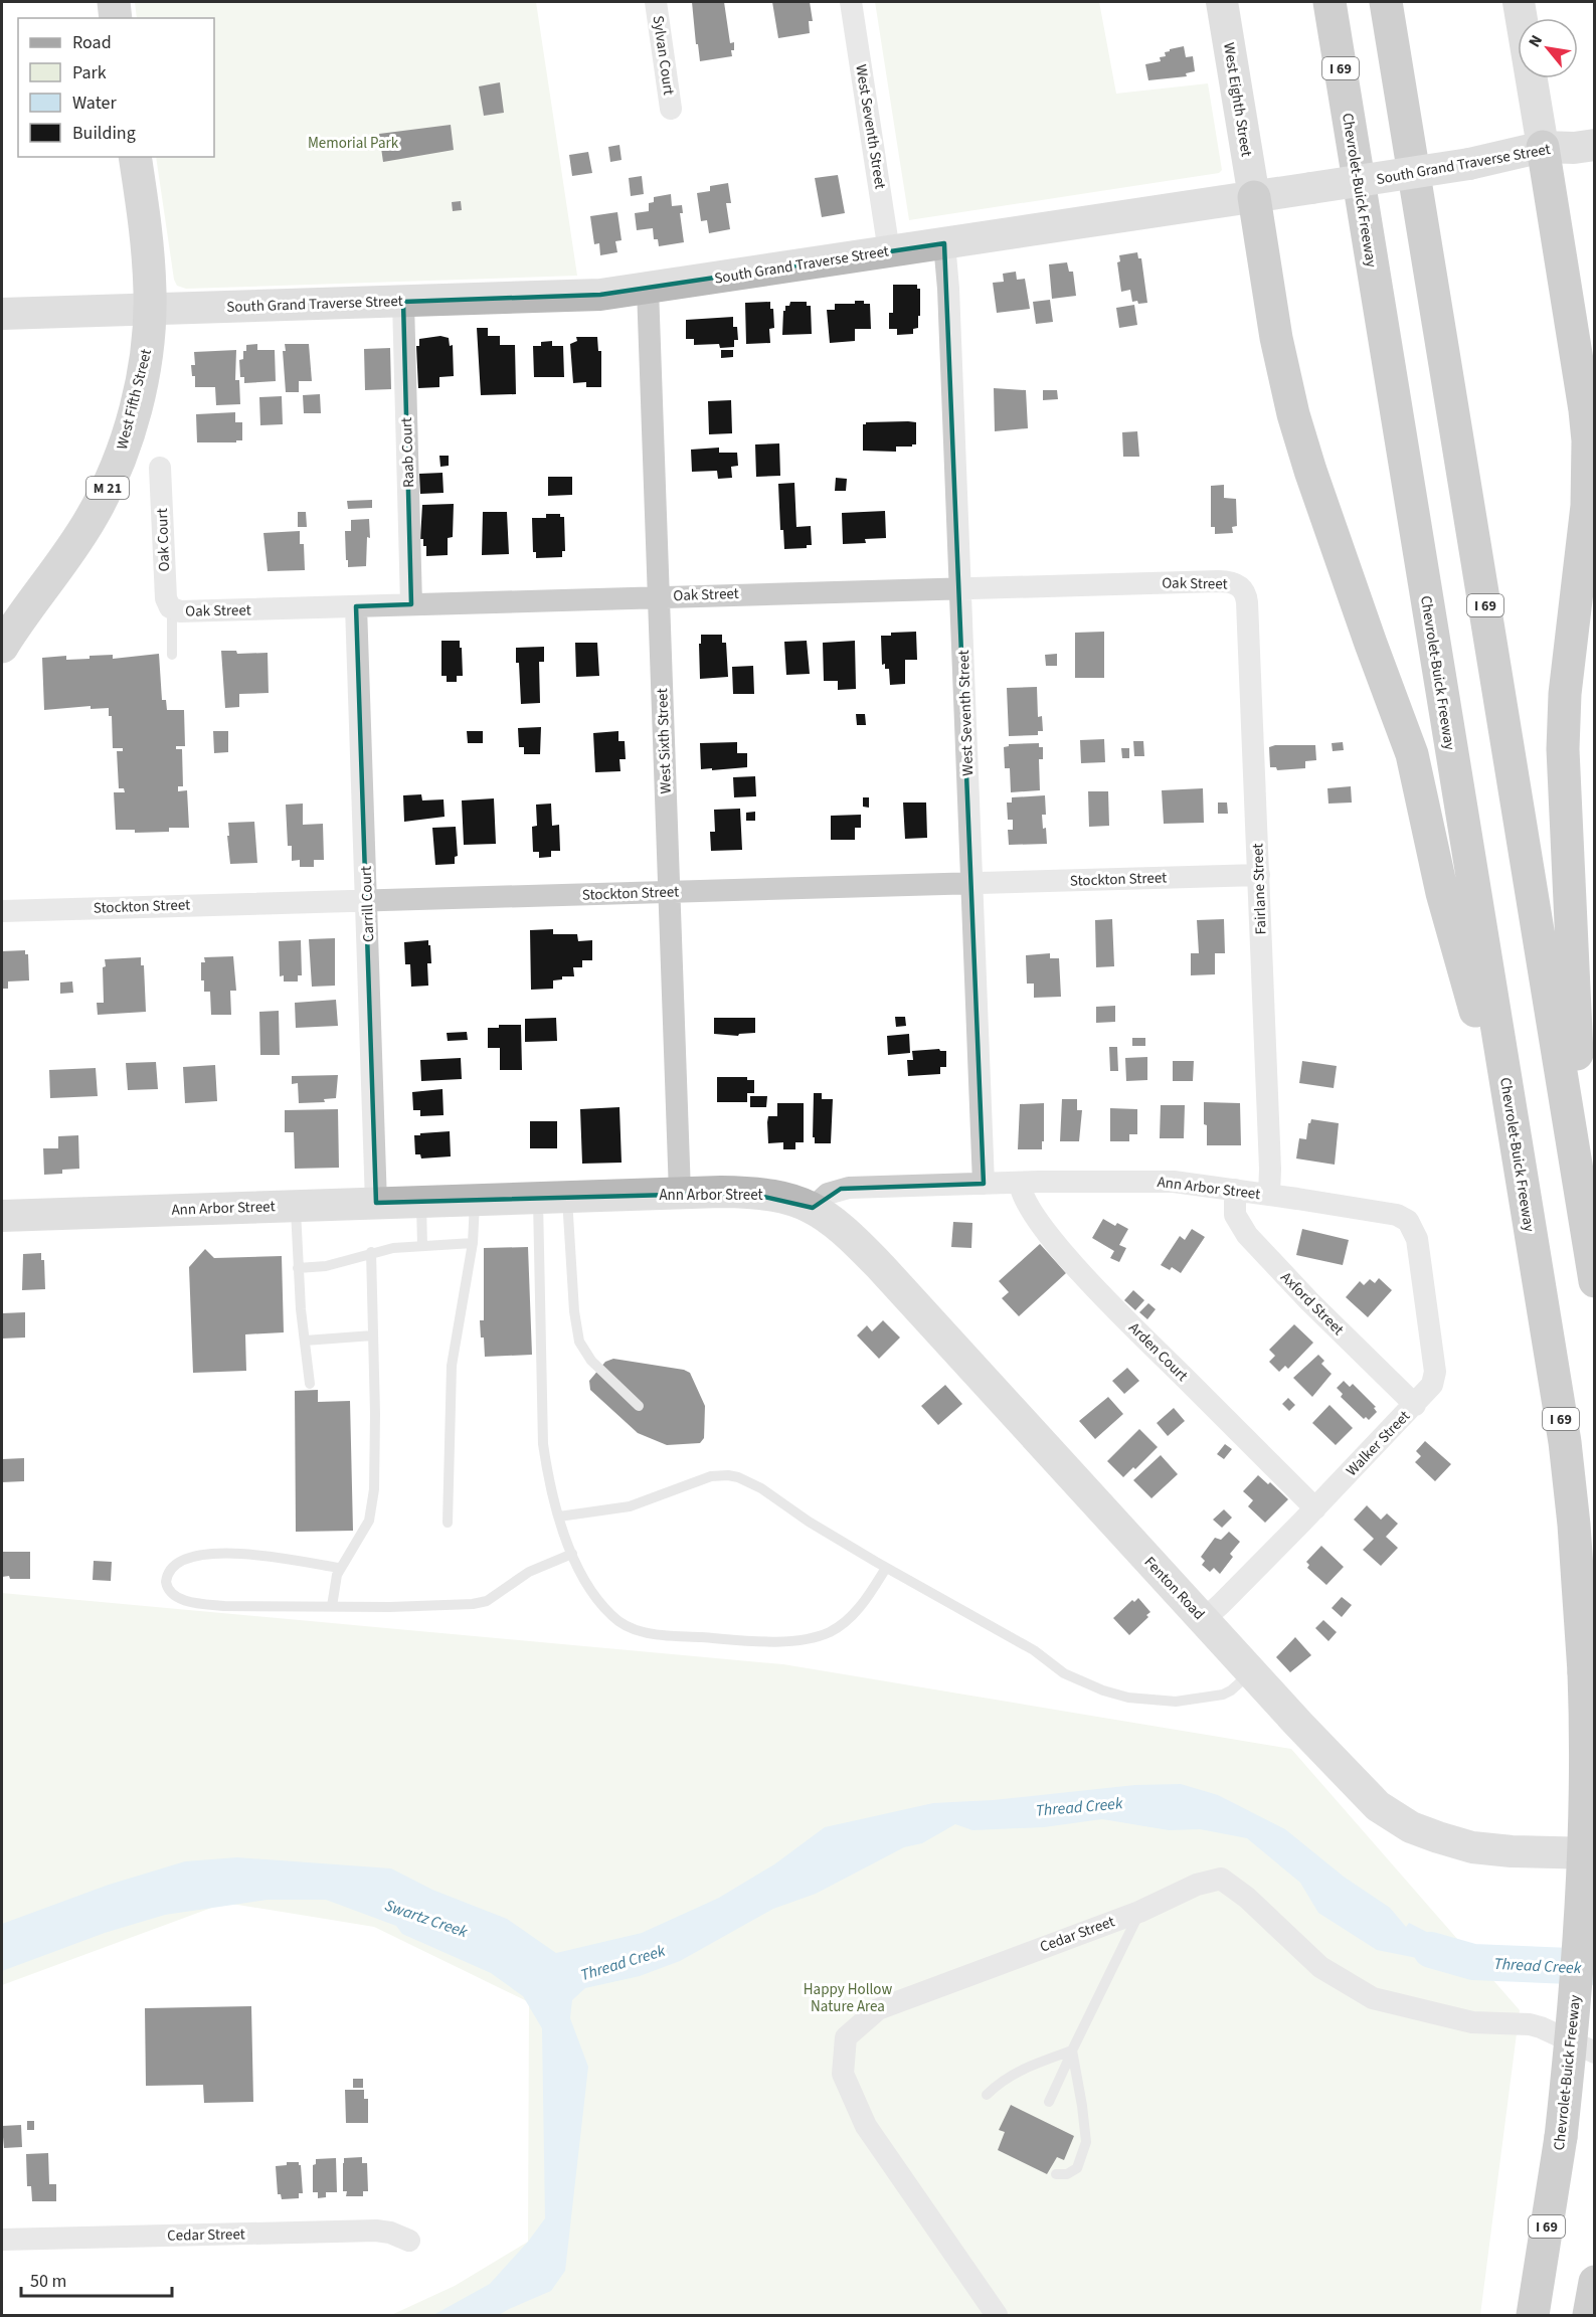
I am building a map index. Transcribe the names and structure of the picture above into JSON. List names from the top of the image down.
{
  "streets": {
    "highway": ["I 69", "Chevrolet-Buick Freeway"],
    "main road": [
      "West Eighth Street",
      "South Grand Traverse Street",
      "West Fifth Street",
      "M 21",
      "Ann Arbor Street",
      "Fenton Road"
    ],
    "street": [
      "Sylvan Court",
      "West Seventh Street",
      "Raab Court",
      "Oak Court",
      "Oak Street",
      "West Sixth Street",
      "Stockton Street",
      "Fairlane Street",
      "Carrill Court",
      "Axford Street",
      "Arden Court",
      "Walker Street",
      "Cedar Street"
    ]
  },
  "crossings": [
    ["West Eighth Street", "South Grand Traverse Street"],
    ["West Seventh Street", "South Grand Traverse Street"],
    ["West Seventh Street", "Oak Street"],
    ["West Seventh Street", "Stockton Street"],
    ["West Seventh Street", "Ann Arbor Street"],
    ["South Grand Traverse Street", "West Fifth Street"],
    ["South Grand Traverse Street", "Raab Court"],
    ["South Grand Traverse Street", "West Sixth Street"],
    ["Raab Court", "Oak Street"],
    ["Oak Court", "Oak Street"],
    ["Oak Street", "West Sixth Street"],
    ["Oak Street", "Fairlane Street"],
    ["Oak Street", "Carrill Court"],
    ["West Sixth Street", "Stockton Street"],
    ["West Sixth Street", "Ann Arbor Street"],
    ["Stockton Street", "Fairlane Street"],
    ["Stockton Street", "Carrill Court"],
    ["Fairlane Street", "Ann Arbor Street"],
    ["Carrill Court", "Ann Arbor Street"],
    ["Ann Arbor Street", "Axford Street"],
    ["Ann Arbor Street", "Arden Court"],
    ["Ann Arbor Street", "Walker Street"],
    ["Ann Arbor Street", "Fenton Road"],
    ["Axford Street", "Walker Street"],
    ["Arden Court", "Walker Street"],
    ["Walker Street", "Fenton Road"]
  ],
  "water": ["Thread Creek", "Swartz Creek"],
  "parks": ["Memorial Park", "Happy Hollow Nature Area"],
  "legend": [
    "Road",
    "Park",
    "Water",
    "Building"
  ],
  "scale_bar": "50 m",
  "north": "top left"
}
